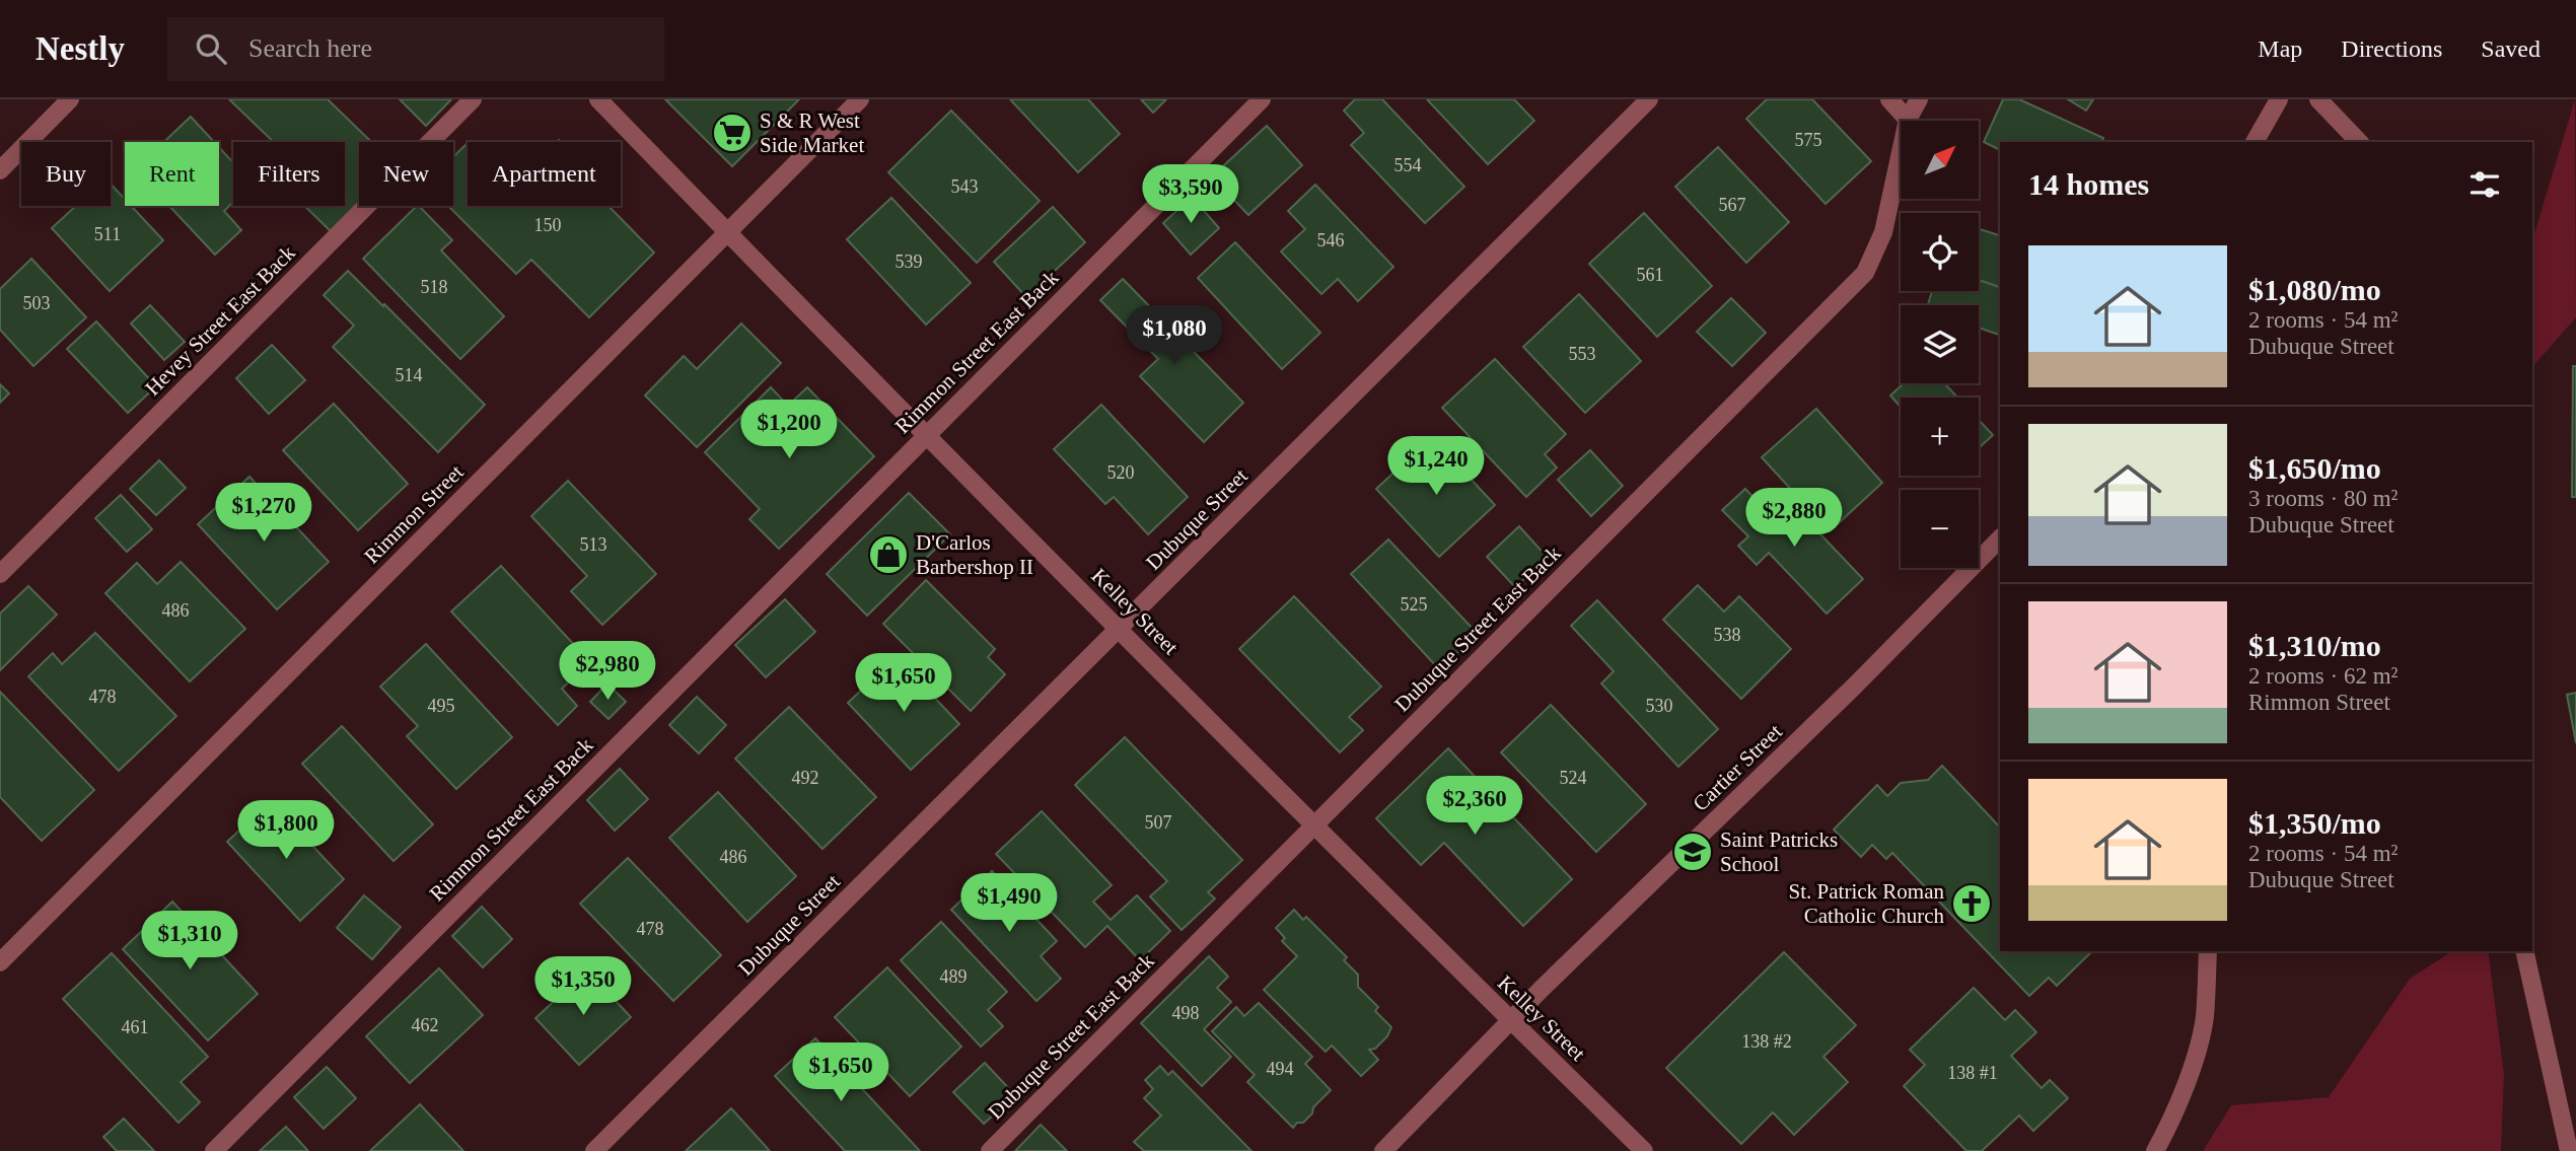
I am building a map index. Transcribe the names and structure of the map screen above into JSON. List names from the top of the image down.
{
  "streets": {
    "street": [
      "Hevey Street East Back",
      "Rimmon Street East Back",
      "Rimmon Street",
      "Dubuque Street",
      "Kelley Street",
      "Dubuque Street East Back",
      "Cartier Street"
    ]
  },
  "crossings": [
    ["Rimmon Street East Back", "Kelley Street"],
    ["Rimmon Street", "Kelley Street"],
    ["Dubuque Street", "Kelley Street"],
    ["Kelley Street", "Dubuque Street East Back"],
    ["Kelley Street", "Cartier Street"]
  ],
  "places": {
    "supermarket": ["S & R West Side Market"],
    "shop": ["D'Carlos Barbershop II"],
    "school or university": ["Saint Patricks School"],
    "church": ["St. Patrick Roman Catholic Church"]
  },
  "house_numbers": [
    "575",
    "554",
    "543",
    "567",
    "150",
    "511",
    "546",
    "539",
    "561",
    "518",
    "503",
    "553",
    "514",
    "520",
    "513",
    "525",
    "486",
    "538",
    "478",
    "495",
    "530",
    "492",
    "524",
    "507",
    "486",
    "478",
    "489",
    "498",
    "462",
    "461",
    "138 #2",
    "494",
    "138 #1"
  ],
  "north": "top right",
  "page": {
    "header": "Nestly",
    "search": "Search here",
    "nav": ["Map", "Directions", "Saved"],
    "map_buttons": ["+", "−"],
    "chip": [
      "Buy",
      "Rent",
      "Filters",
      "New",
      "Apartment"
    ],
    "heading": "14 homes",
    "price": [
      "$3,590",
      "$1,080",
      "$1,200",
      "$1,240",
      "$1,270",
      "$2,880",
      "$2,980",
      "$1,650",
      "$2,360",
      "$1,800",
      "$1,490",
      "$1,310",
      "$1,350",
      "$1,650"
    ],
    "list": [
      {
        "name": "$1,080/mo",
        "note": "2 rooms · 54 m² · Dubuque Street"
      },
      {
        "name": "$1,650/mo",
        "note": "3 rooms · 80 m² · Dubuque Street"
      },
      {
        "name": "$1,310/mo",
        "note": "2 rooms · 62 m² · Rimmon Street"
      },
      {
        "name": "$1,350/mo",
        "note": "2 rooms · 54 m² · Dubuque Street"
      }
    ]
  }
}
